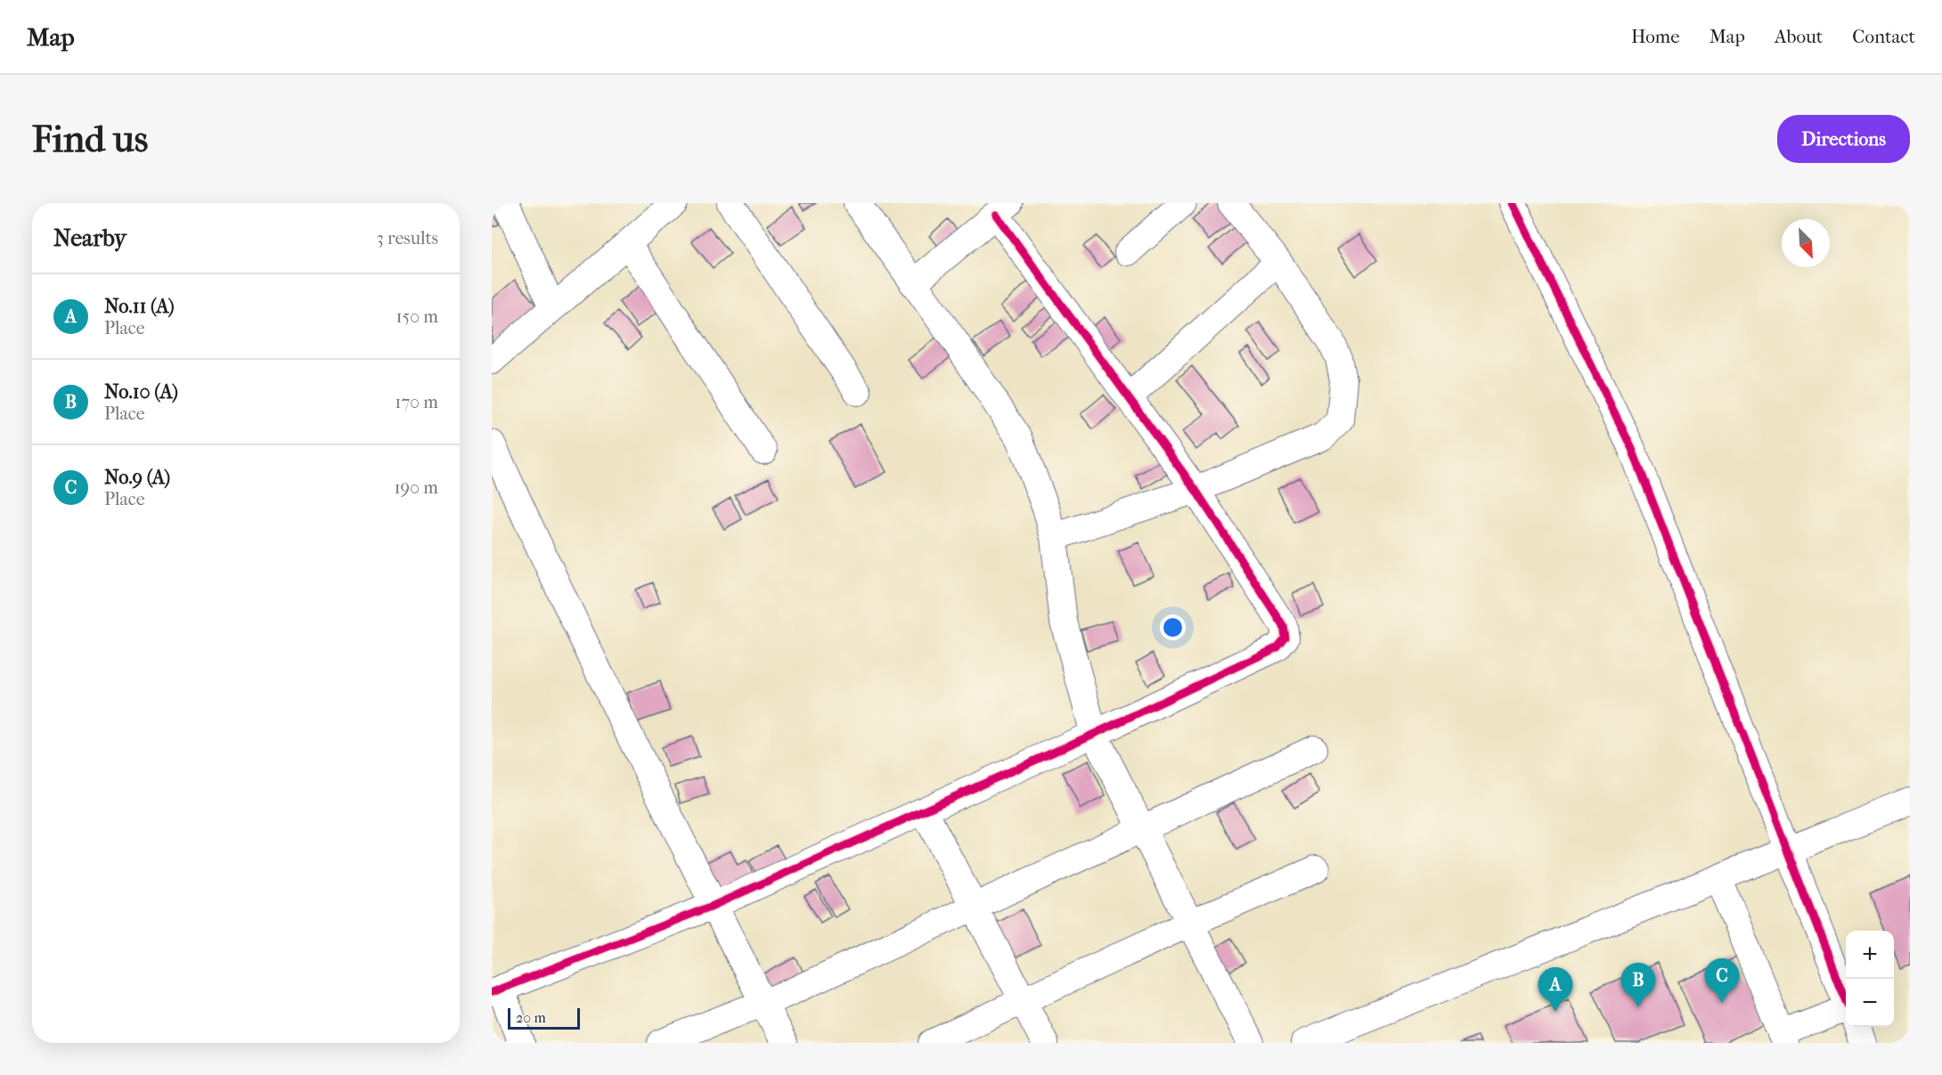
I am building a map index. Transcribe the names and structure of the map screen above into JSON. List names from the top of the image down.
{
  "scale_bar": "20 m",
  "north": "bottom right",
  "page": {
    "header": "Map",
    "nav": [
      "Home",
      "Map",
      "About",
      "Contact"
    ],
    "buttons": "Directions",
    "title": "Find us",
    "heading": ["Nearby", "3 results"],
    "list": [
      {
        "mark": "A",
        "name": "No.11 (A)",
        "note": "Place",
        "value": "150 m"
      },
      {
        "mark": "B",
        "name": "No.10 (A)",
        "note": "Place",
        "value": "170 m"
      },
      {
        "mark": "C",
        "name": "No.9 (A)",
        "note": "Place",
        "value": "190 m"
      }
    ],
    "map_buttons": ["+", "−"],
    "pins": ["C", "B", "A"],
    "scale": "20 m"
  }
}
